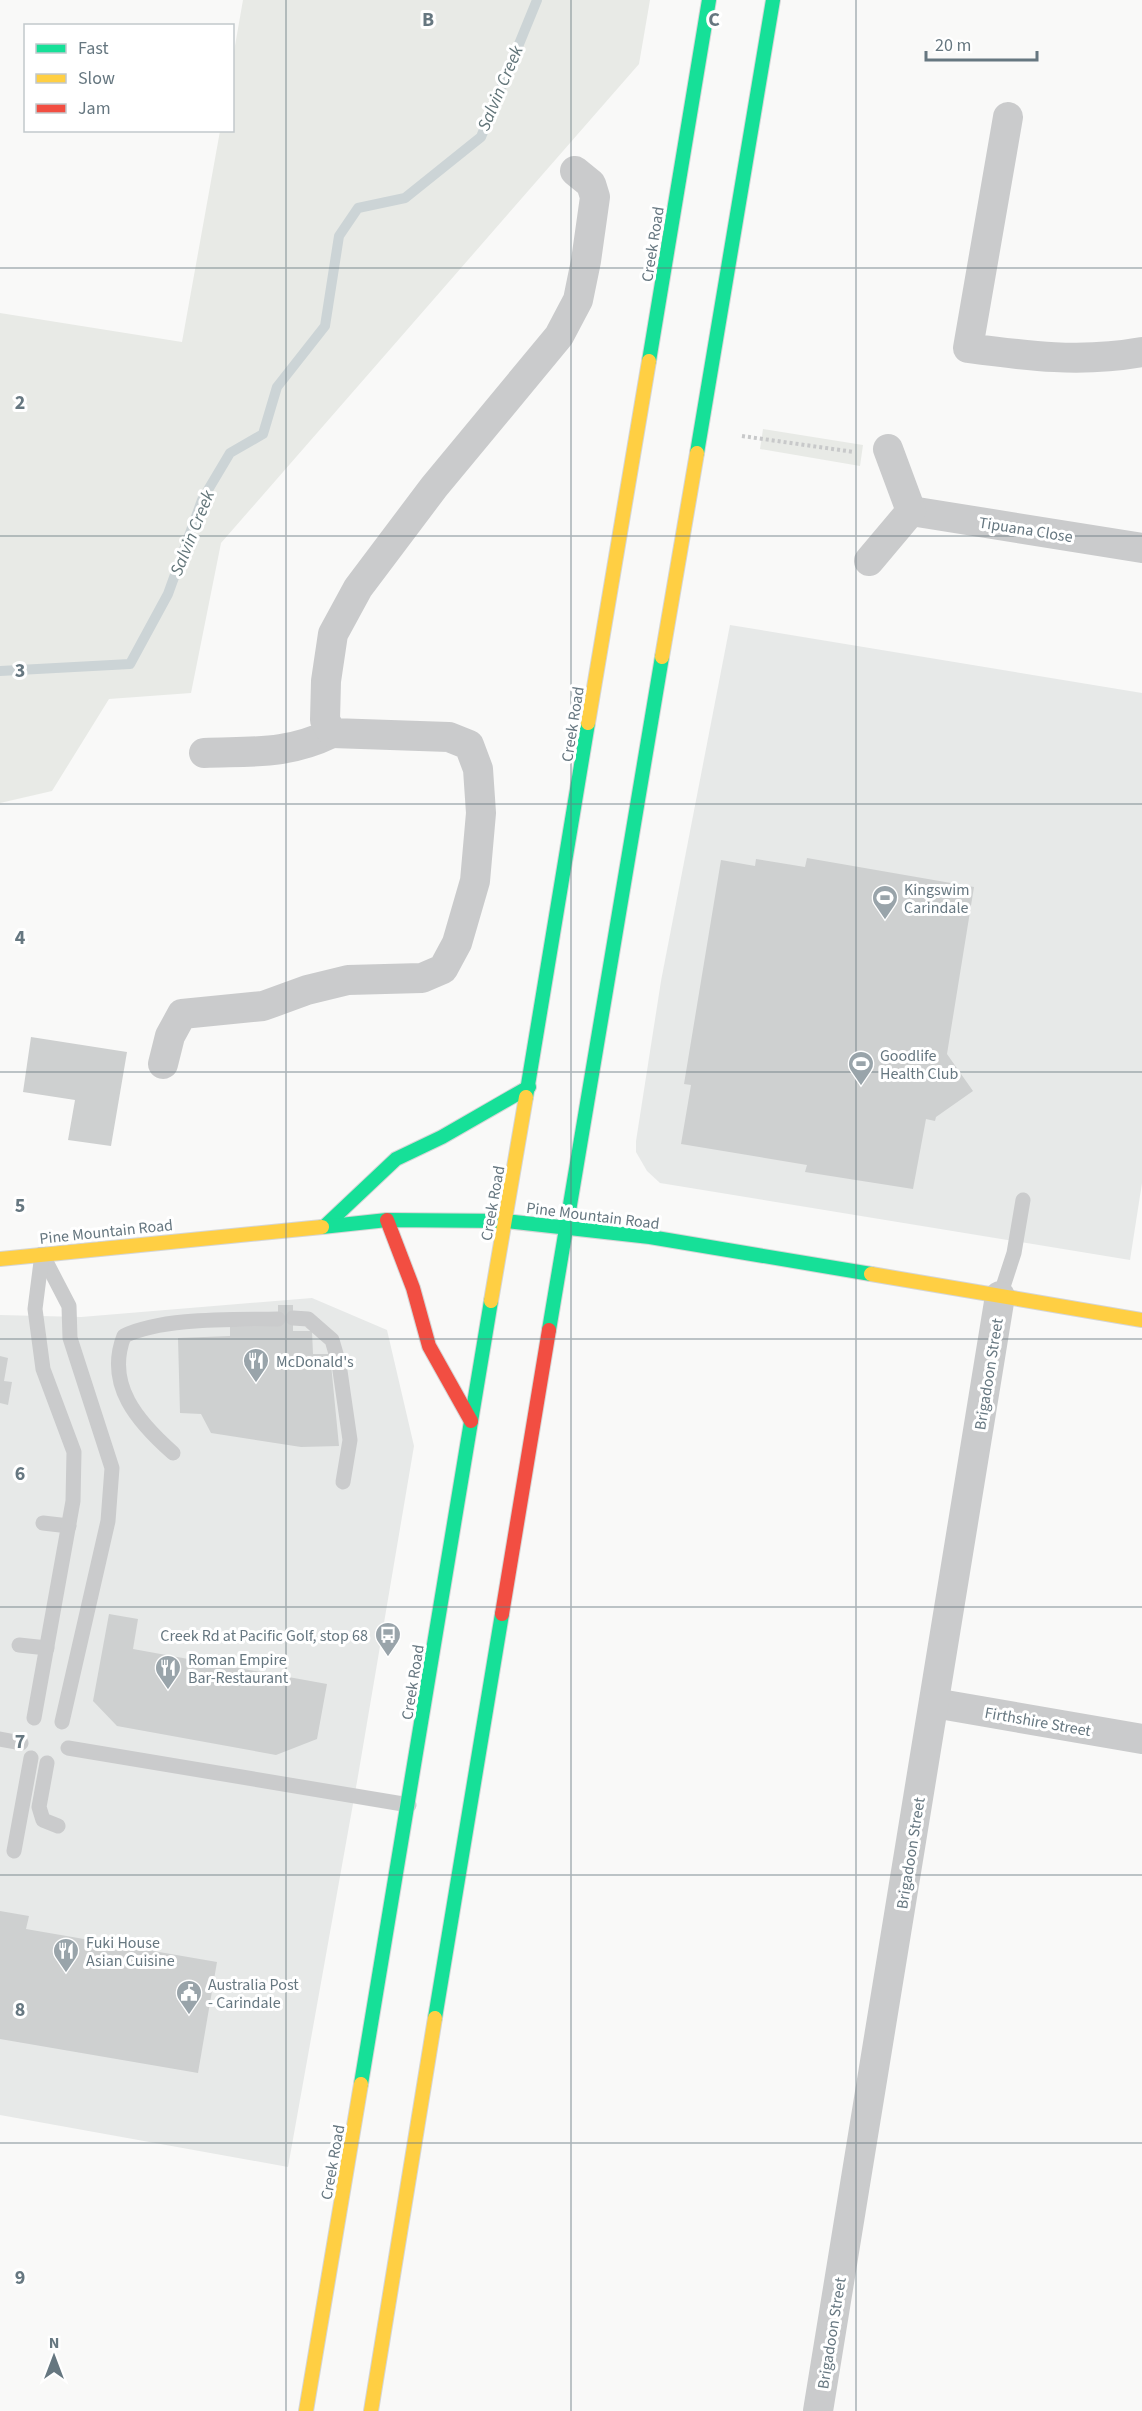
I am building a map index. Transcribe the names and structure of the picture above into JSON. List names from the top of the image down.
{
  "streets": {
    "main road": ["Creek Road", "Pine Mountain Road"],
    "street": ["Tipuana Close", "Brigadoon Street", "Firthshire Street"]
  },
  "crossings": [
    ["Creek Road", "Pine Mountain Road"],
    ["Pine Mountain Road", "Brigadoon Street"],
    ["Brigadoon Street", "Firthshire Street"]
  ],
  "water": ["Salvin Creek"],
  "places": {
    "sports": ["Kingswim Carindale", "Goodlife Health Club"],
    "restaurant": ["McDonald's", "Roman Empire Bar-Restaurant", "Fuki House Asian Cuisine"],
    "bus stop": ["Creek Rd at Pacific Golf, stop 68"],
    "public building": ["Australia Post - Carindale"]
  },
  "legend": ["Fast", "Slow", "Jam"],
  "scale_bar": "20 m",
  "north": "top",
  "grid": {
    "columns": ["B", "C"],
    "rows": [
      "2",
      "3",
      "4",
      "5",
      "6",
      "7",
      "8",
      "9"
    ]
  }
}
